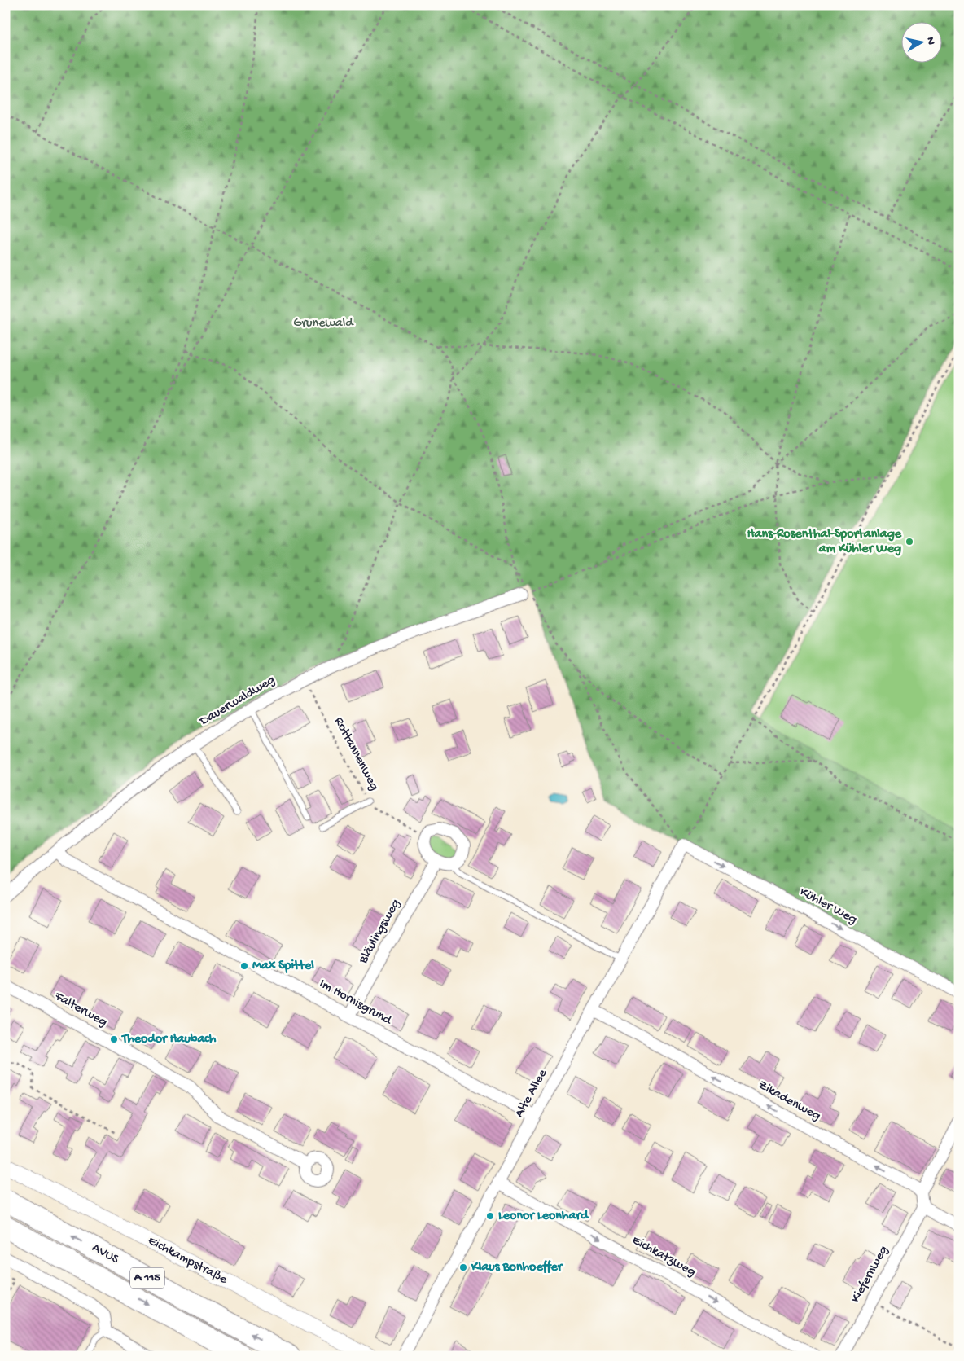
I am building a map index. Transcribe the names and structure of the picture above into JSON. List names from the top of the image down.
{
  "streets": {
    "highway": ["AVUS", "A 115"],
    "street": [
      "Dauerwaldweg",
      "Kühler Weg",
      "Bläulingsweg",
      "Im Hornisgrund",
      "Falterweg",
      "Alte Allee",
      "Zikadenweg",
      "Eichkatzweg",
      "Eichkampstraße",
      "Kiefernweg"
    ],
    "path": ["Rottannenweg"]
  },
  "crossings": [
    ["Dauerwaldweg", "Rottannenweg"],
    ["Dauerwaldweg", "Im Hornisgrund"],
    ["Rottannenweg", "Bläulingsweg"],
    ["Kühler Weg", "Alte Allee"],
    ["Bläulingsweg", "Im Hornisgrund"],
    ["Im Hornisgrund", "Alte Allee"],
    ["Alte Allee", "Zikadenweg"],
    ["Alte Allee", "Eichkatzweg"]
  ],
  "one_way": ["Kühler Weg", "Zikadenweg", "Eichkatzweg"],
  "parks": ["Grunewald"],
  "places": [
    "Hans-Rosenthal-Sportanlage am Kühler Weg",
    "Max Spittel",
    "Theodor Haubach",
    "Leonor Leonhard",
    "Klaus Bonhoeffer"
  ],
  "north": "right"
}
